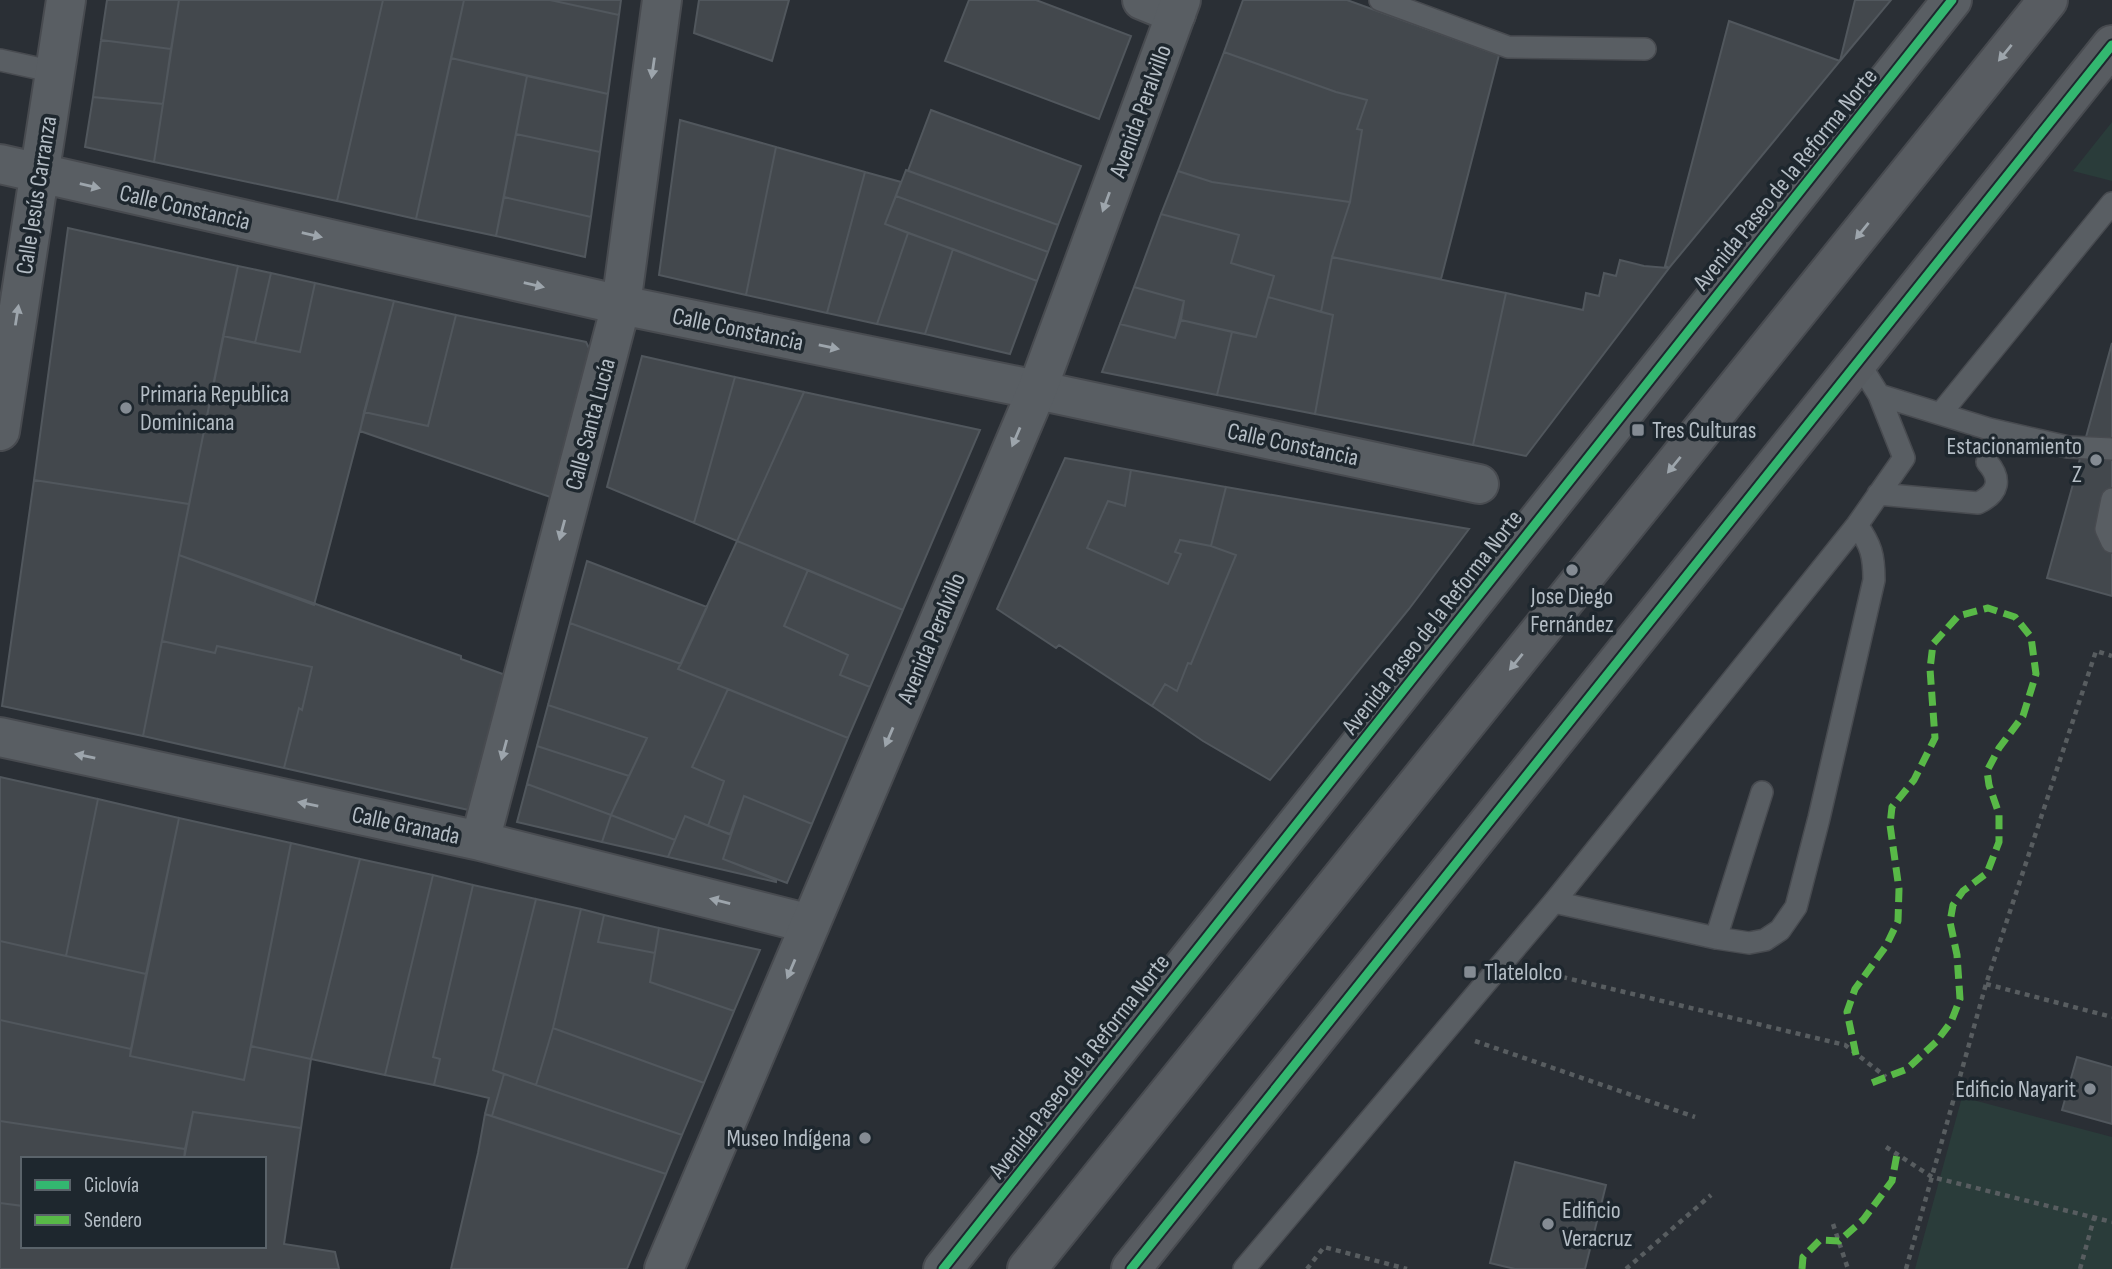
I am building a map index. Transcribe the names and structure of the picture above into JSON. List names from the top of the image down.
{
  "streets": {
    "street": [
      "Avenida Peralvillo",
      "Avenida Paseo de la Reforma Norte",
      "Calle Jesús Carranza",
      "Calle Constancia",
      "Calle Santa Lucía",
      "Calle Granada"
    ]
  },
  "crossings": [
    ["Avenida Peralvillo", "Calle Constancia"],
    ["Avenida Peralvillo", "Calle Granada"],
    ["Calle Jesús Carranza", "Calle Constancia"],
    ["Calle Constancia", "Calle Santa Lucía"],
    ["Calle Santa Lucía", "Calle Granada"]
  ],
  "one_way": [
    "Avenida Peralvillo",
    "Calle Jesús Carranza",
    "Calle Constancia",
    "Calle Santa Lucía",
    "Calle Granada"
  ],
  "places": {
    "other": [
      "Primaria Republica Dominicana",
      "Estacionamiento Z",
      "Jose Diego Fernández",
      "Edificio Nayarit",
      "Museo Indígena",
      "Edificio Veracruz"
    ],
    "transit": ["Tres Culturas", "Tlatelolco"]
  },
  "legend": ["Ciclovía", "Sendero"]
}
